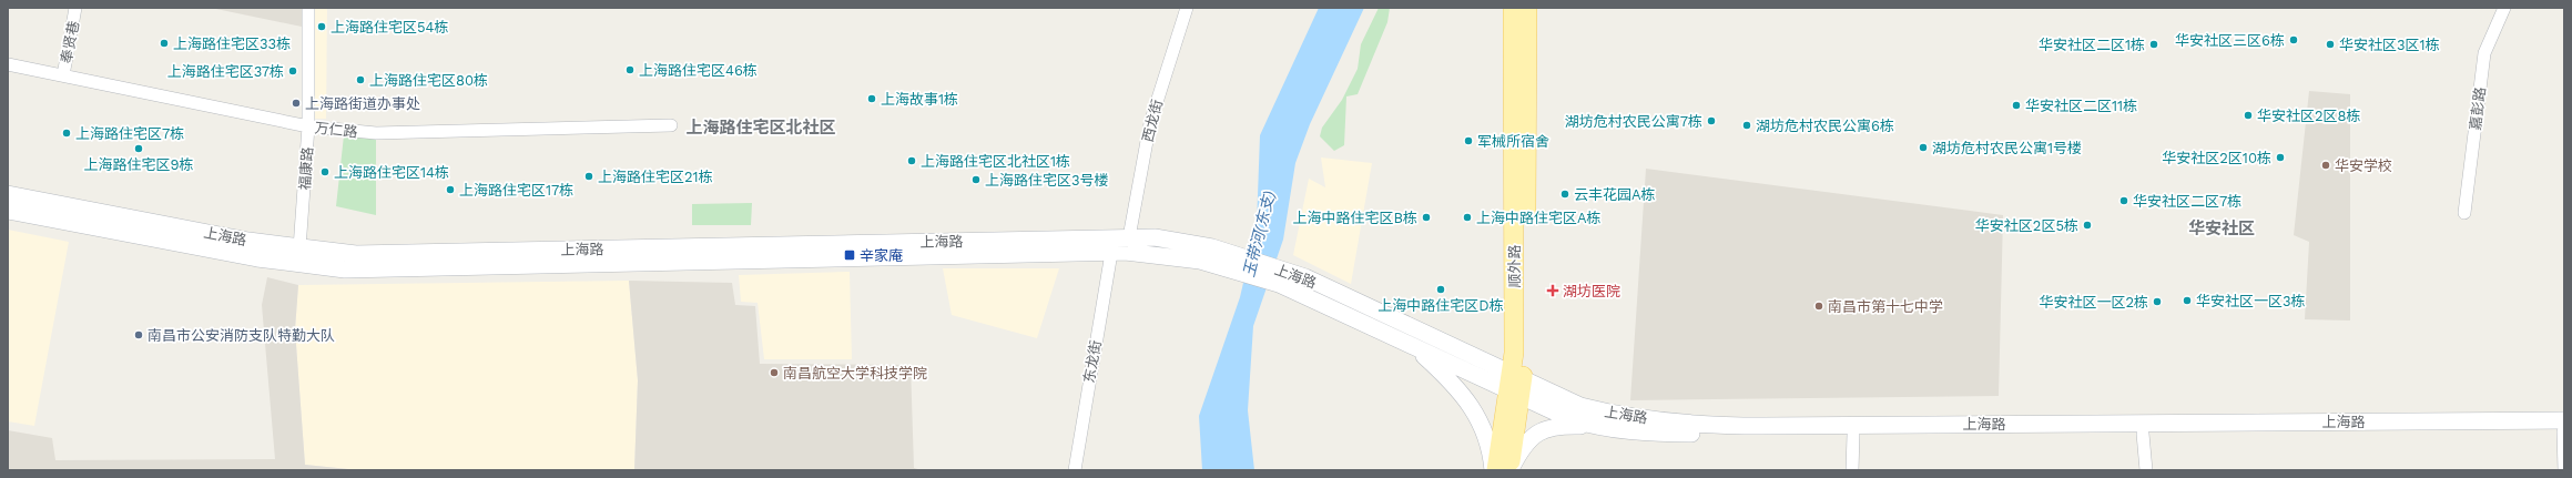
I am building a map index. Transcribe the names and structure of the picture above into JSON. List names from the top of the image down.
{
  "streets": {
    "main road": ["上海路", "顺外路"],
    "street": [
      "奉贤巷",
      "嘉彭路",
      "西龙街",
      "万仁路",
      "福康路",
      "东龙街"
    ]
  },
  "crossings": [
    ["奉贤巷", "万仁路"],
    ["西龙街", "上海路"],
    ["万仁路", "福康路"],
    ["福康路", "上海路"],
    ["上海路", "顺外路"],
    ["上海路", "东龙街"]
  ],
  "districts": ["上海路住宅区北社区", "华安社区"],
  "water": ["玉带河(东支)"],
  "places": {
    "other": [
      "上海路住宅区54栋",
      "华安社区三区6栋",
      "上海路住宅区33栋",
      "华安社区二区1栋",
      "华安社区3区1栋",
      "上海路住宅区46栋",
      "上海路住宅区37栋",
      "上海路住宅区80栋",
      "上海故事1栋",
      "上海路街道办事处",
      "华安社区二区11栋",
      "华安社区2区8栋",
      "湖坊危村农民公寓7栋",
      "湖坊危村农民公寓6栋",
      "上海路住宅区7栋",
      "军械所宿舍",
      "湖坊危村农民公寓1号楼",
      "上海路住宅区9栋",
      "华安社区2区10栋",
      "上海路住宅区北社区1栋",
      "华安学校",
      "上海路住宅区14栋",
      "上海路住宅区21栋",
      "上海路住宅区3号楼",
      "上海路住宅区17栋",
      "云丰花园A栋",
      "华安社区二区7栋",
      "上海中路住宅区B栋",
      "上海中路住宅区A栋",
      "华安社区2区5栋",
      "上海中路住宅区D栋",
      "华安社区一区3栋",
      "华安社区一区2栋",
      "南昌市第十七中学",
      "南昌市公安消防支队特勤大队",
      "南昌航空大学科技学院"
    ],
    "transit": ["辛家庵"],
    "health": ["湖坊医院"]
  }
}
